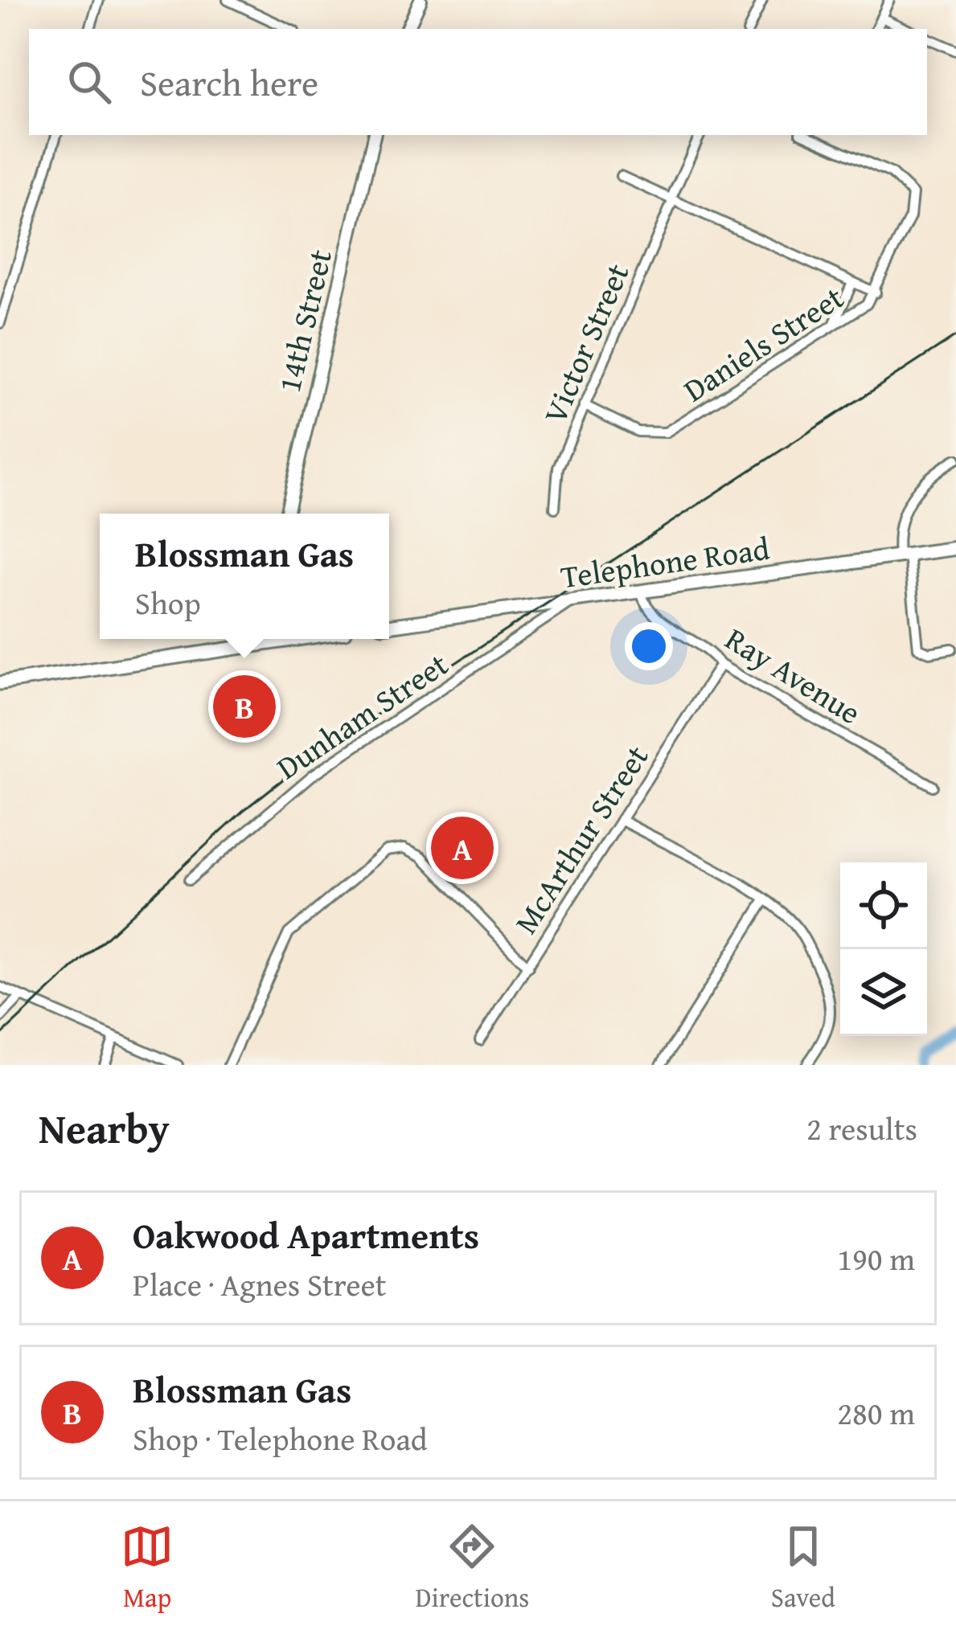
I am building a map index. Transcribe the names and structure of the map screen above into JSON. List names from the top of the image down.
{
  "streets": {
    "main road": ["Telephone Road"],
    "street": [
      "14th Street",
      "Victor Street",
      "Daniels Street",
      "Ray Avenue",
      "Dunham Street",
      "McArthur Street"
    ]
  },
  "crossings": [
    ["Victor Street", "Daniels Street"],
    ["Telephone Road", "Ray Avenue"],
    ["Telephone Road", "Dunham Street"],
    ["Ray Avenue", "McArthur Street"]
  ],
  "page": {
    "search": "Search here",
    "popup": ["Blossman Gas", "Shop"],
    "pins": ["B", "A"],
    "heading": ["Nearby", "2 results"],
    "list": [
      {
        "mark": "A",
        "name": "Oakwood Apartments",
        "note": "Place · Agnes Street",
        "value": "190 m"
      },
      {
        "mark": "B",
        "name": "Blossman Gas",
        "note": "Shop · Telephone Road",
        "value": "280 m"
      }
    ],
    "nav": ["Map", "Directions", "Saved"]
  }
}
